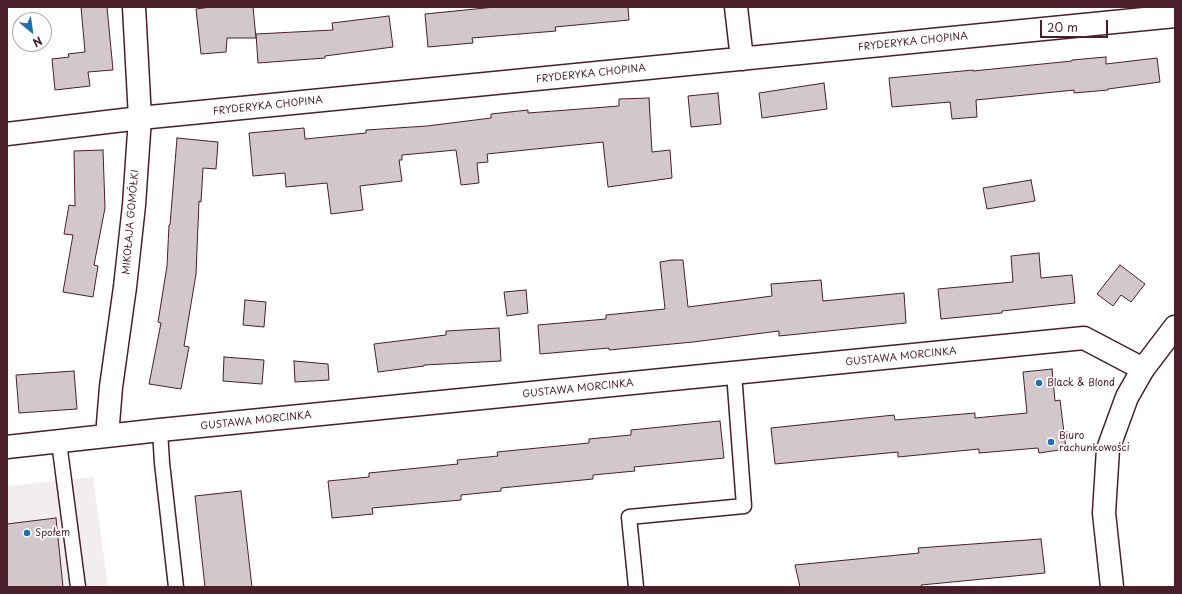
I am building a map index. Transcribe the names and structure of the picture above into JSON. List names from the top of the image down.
{
  "streets": {
    "street": ["FRYDERYKA CHOPINA", "MIKOŁAJA GOMÓŁKI", "GUSTAWA MORCINKA"]
  },
  "crossings": [
    ["FRYDERYKA CHOPINA", "MIKOŁAJA GOMÓŁKI"],
    ["MIKOŁAJA GOMÓŁKI", "GUSTAWA MORCINKA"]
  ],
  "places": ["Black & Blond", "Biuro rachunkowości", "Społem"],
  "scale_bar": "20 m",
  "north": "bottom right"
}
